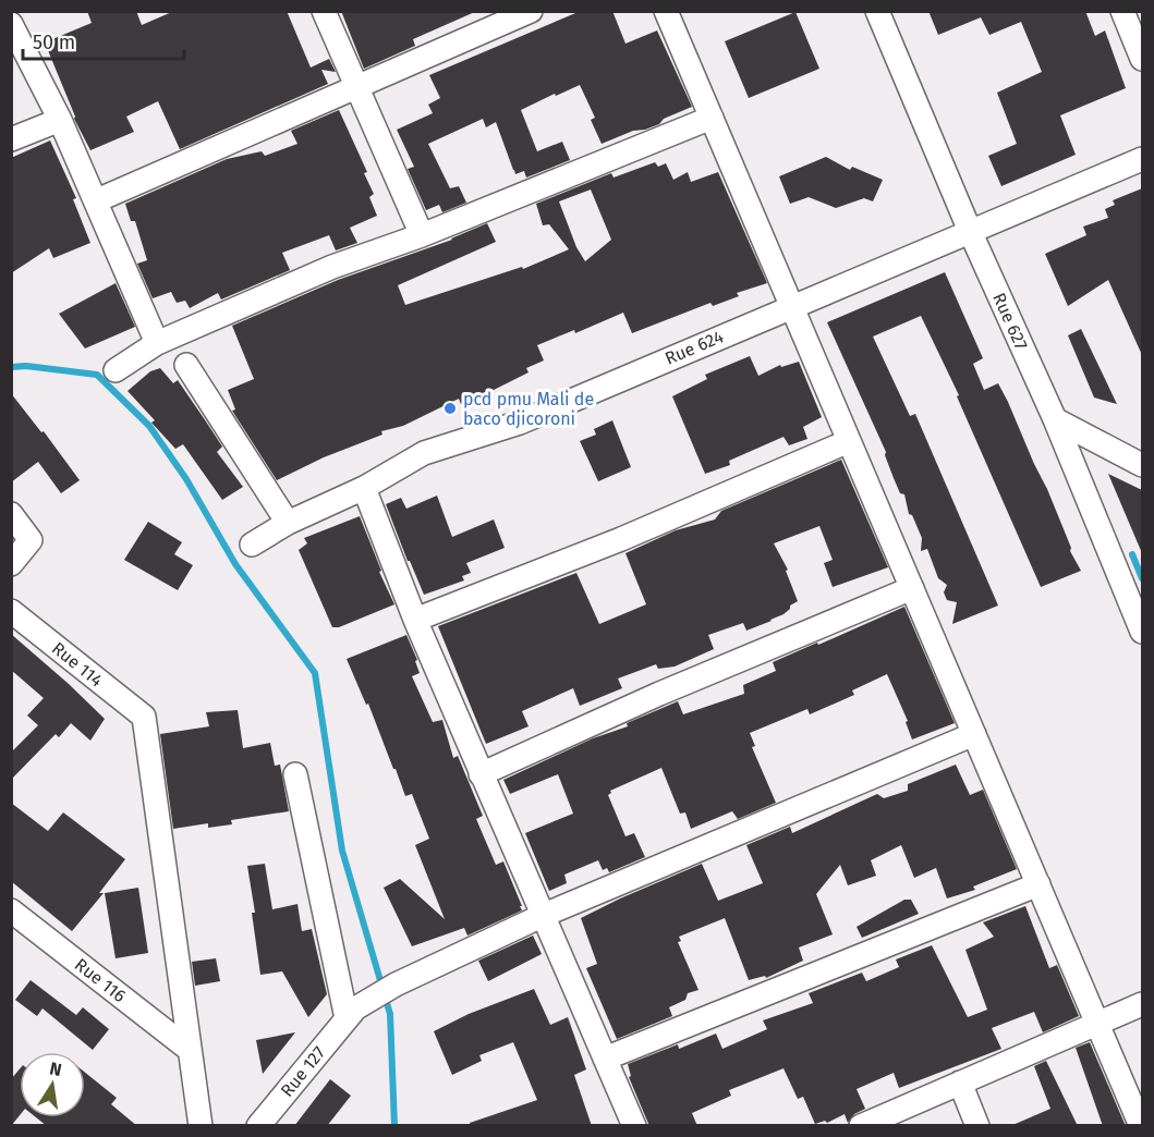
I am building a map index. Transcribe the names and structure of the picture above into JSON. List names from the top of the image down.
{
  "streets": {
    "street": [
      "Rue 627",
      "Rue 624",
      "Rue 114",
      "Rue 116",
      "Rue 127"
    ]
  },
  "crossings": [
    ["Rue 627", "Rue 624"],
    ["Rue 114", "Rue 116"]
  ],
  "places": ["pcd pmu Mali de baco djicoroni"],
  "scale_bar": "50 m",
  "north": "top"
}
